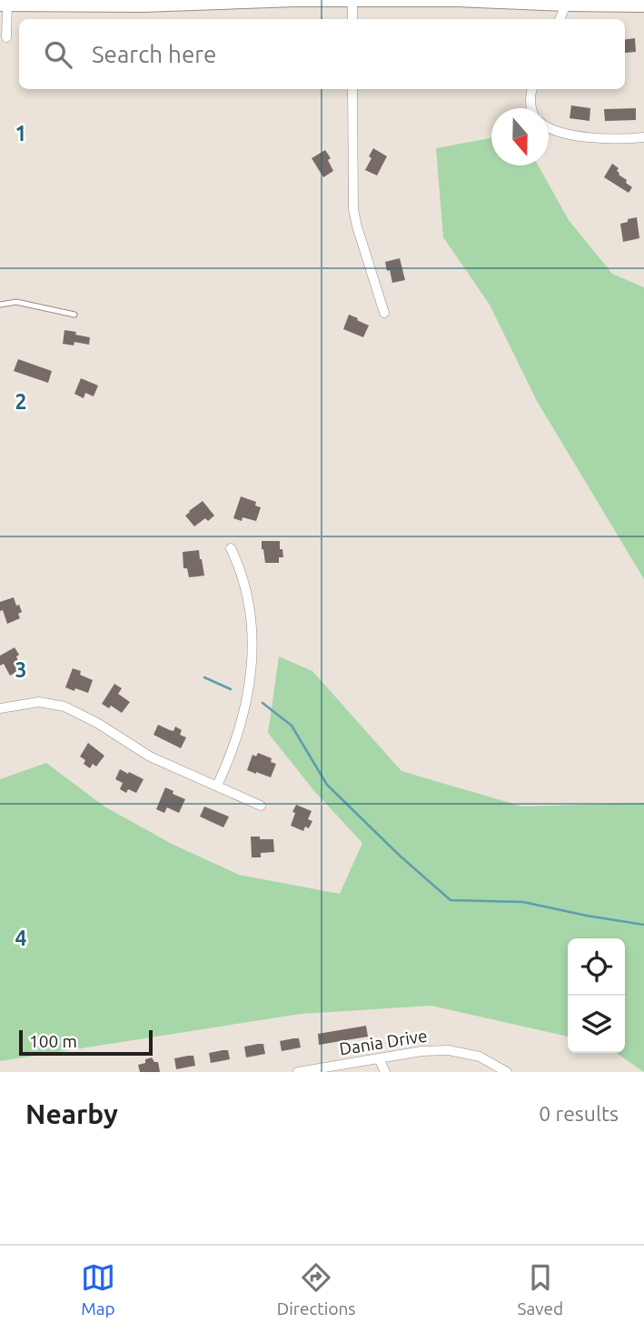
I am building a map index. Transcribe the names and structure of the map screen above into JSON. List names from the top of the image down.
{
  "streets": {
    "street": ["Dania Drive"]
  },
  "scale_bar": "100 m",
  "north": "bottom",
  "page": {
    "search": "Search here",
    "scale": "100 m",
    "heading": ["Nearby", "0 results"],
    "nav": ["Map", "Directions", "Saved"]
  },
  "grid": {
    "rows": [
      "1",
      "2",
      "3",
      "4"
    ]
  }
}
